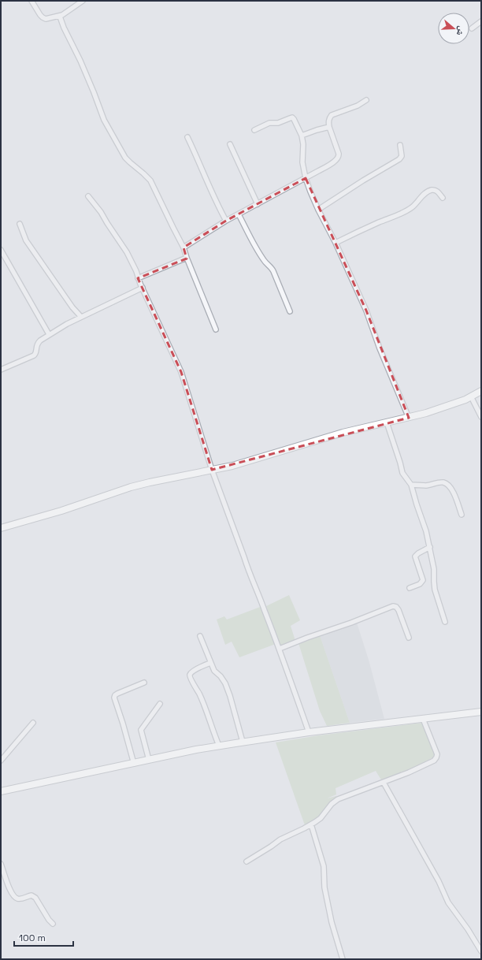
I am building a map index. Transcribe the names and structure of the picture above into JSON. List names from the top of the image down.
{
  "scale_bar": "100 m",
  "north": "right"
}
